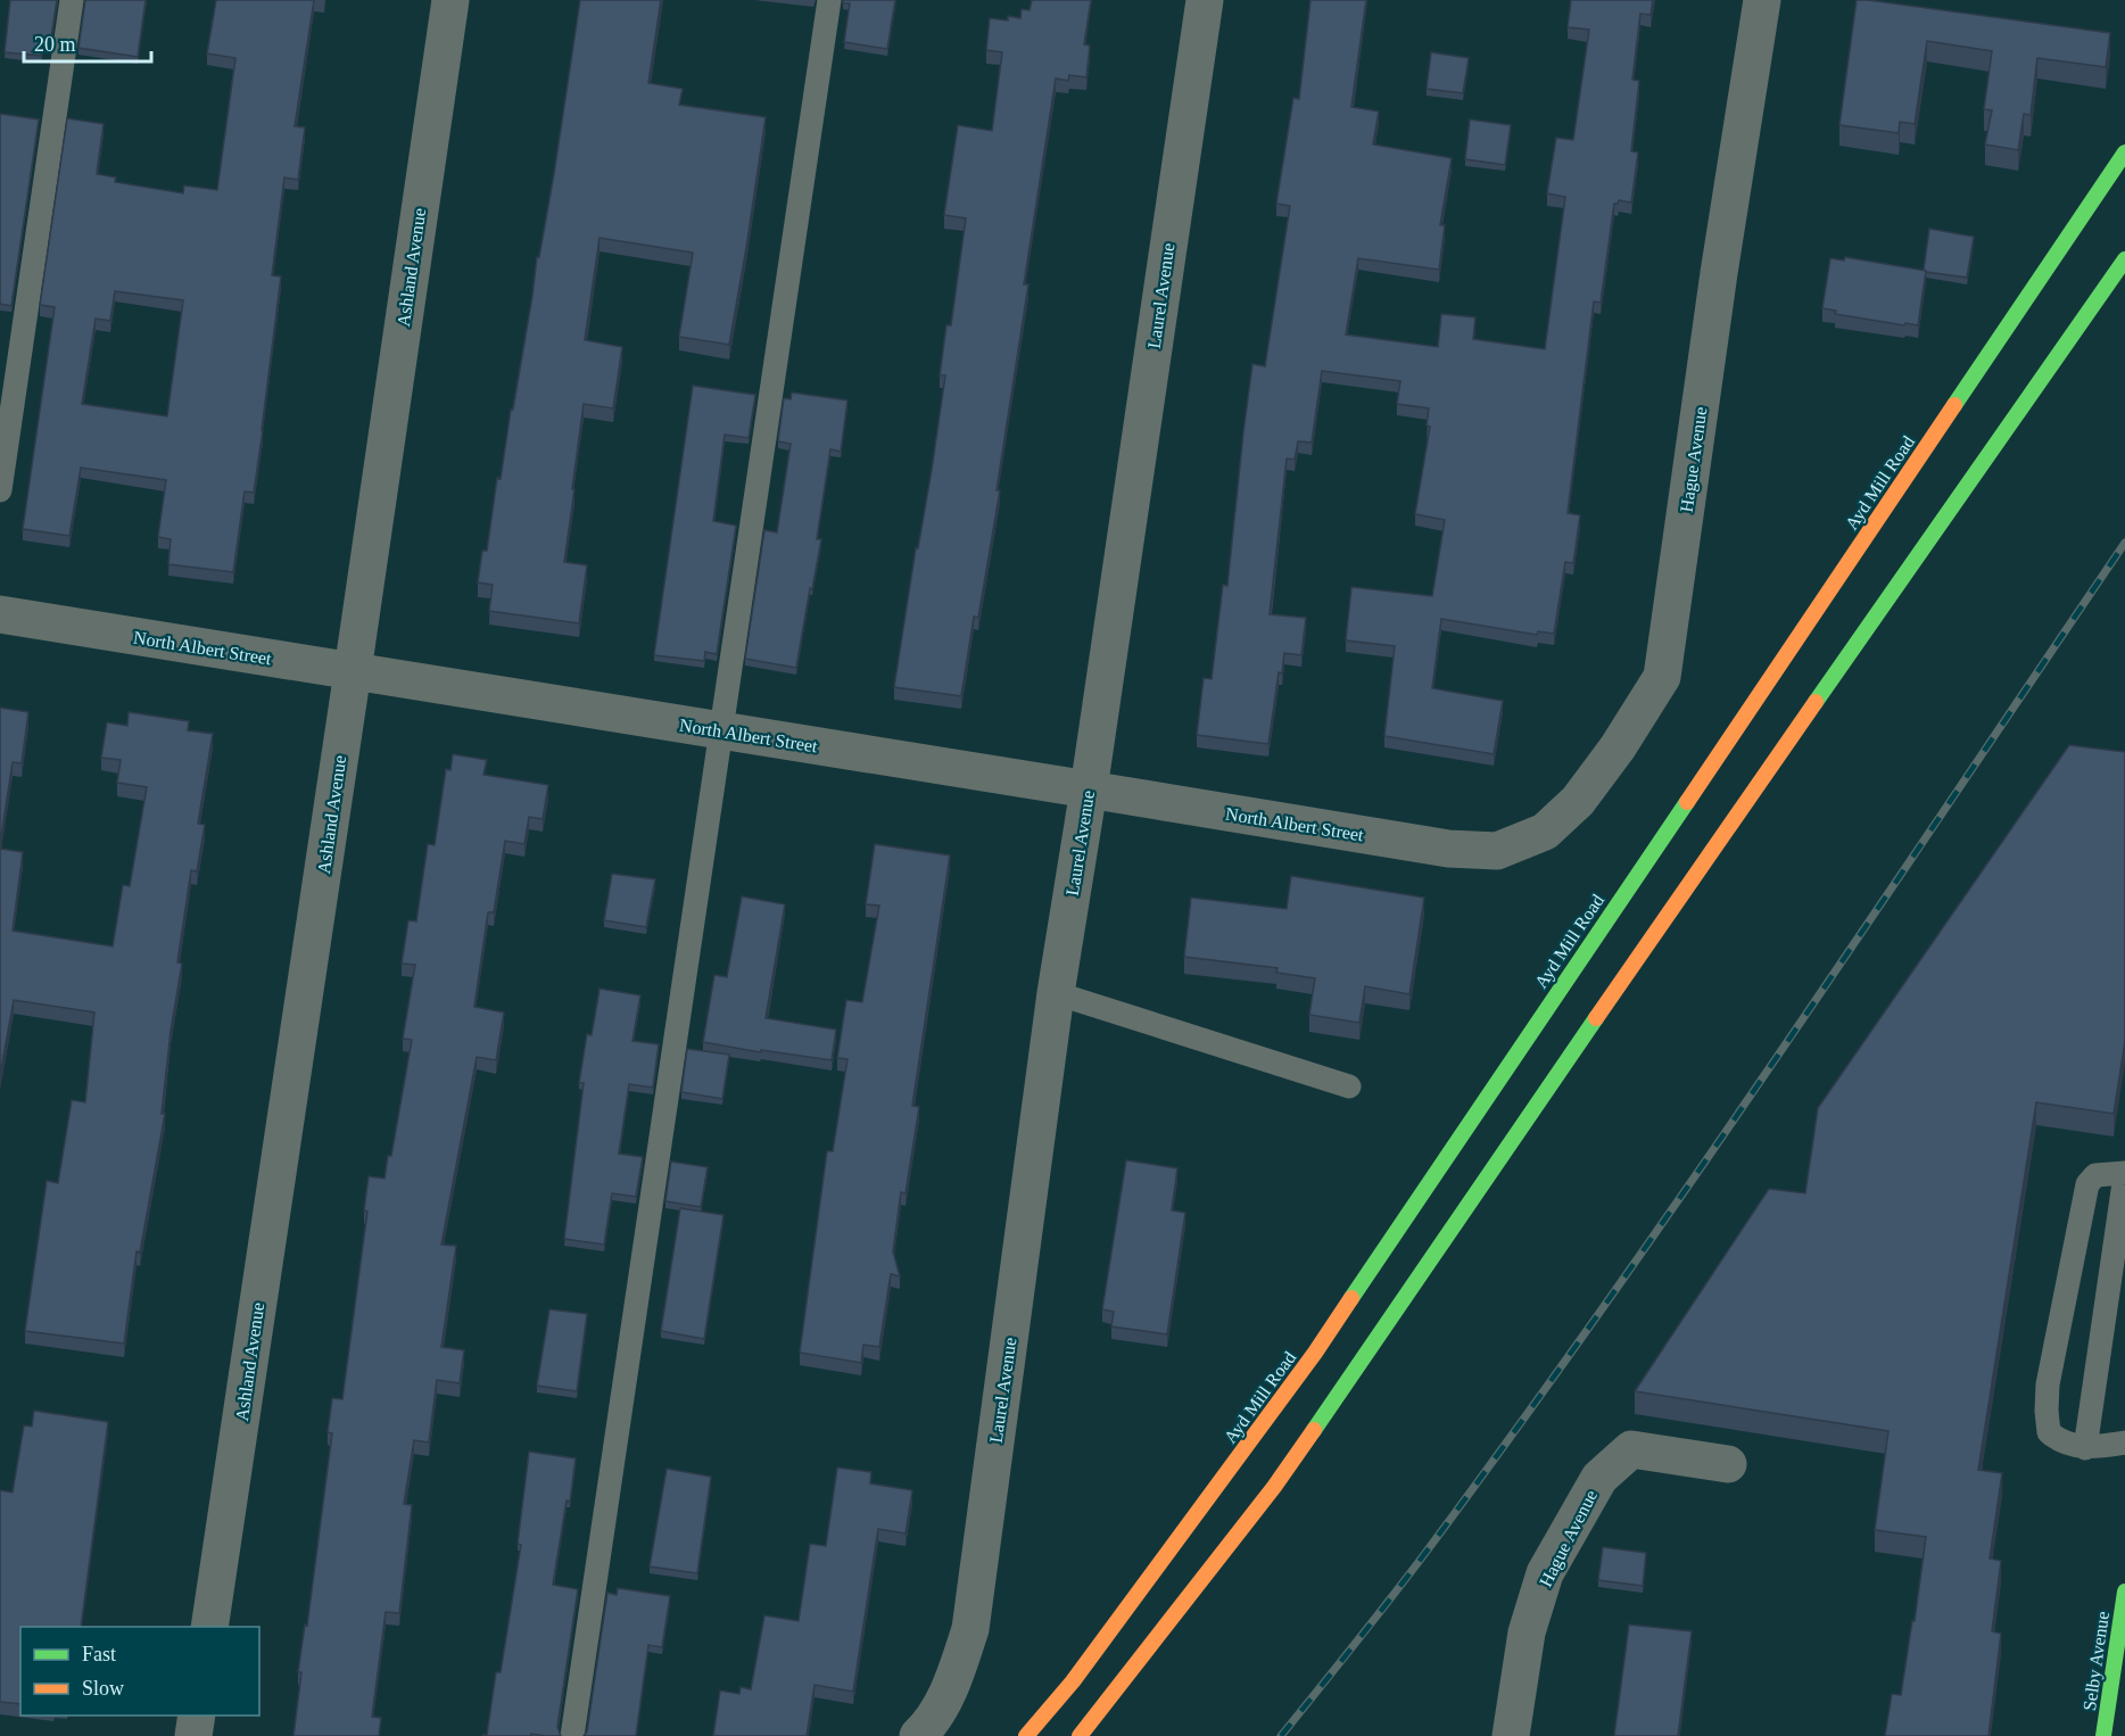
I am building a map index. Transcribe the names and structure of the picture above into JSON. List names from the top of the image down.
{
  "streets": {
    "main road": ["Ayd Mill Road", "Selby Avenue"],
    "street": [
      "Ashland Avenue",
      "Laurel Avenue",
      "Hague Avenue",
      "North Albert Street"
    ]
  },
  "crossings": [
    ["Ashland Avenue", "North Albert Street"],
    ["Laurel Avenue", "North Albert Street"],
    ["Hague Avenue", "North Albert Street"]
  ],
  "legend": ["Fast", "Slow"],
  "scale_bar": "20 m"
}
